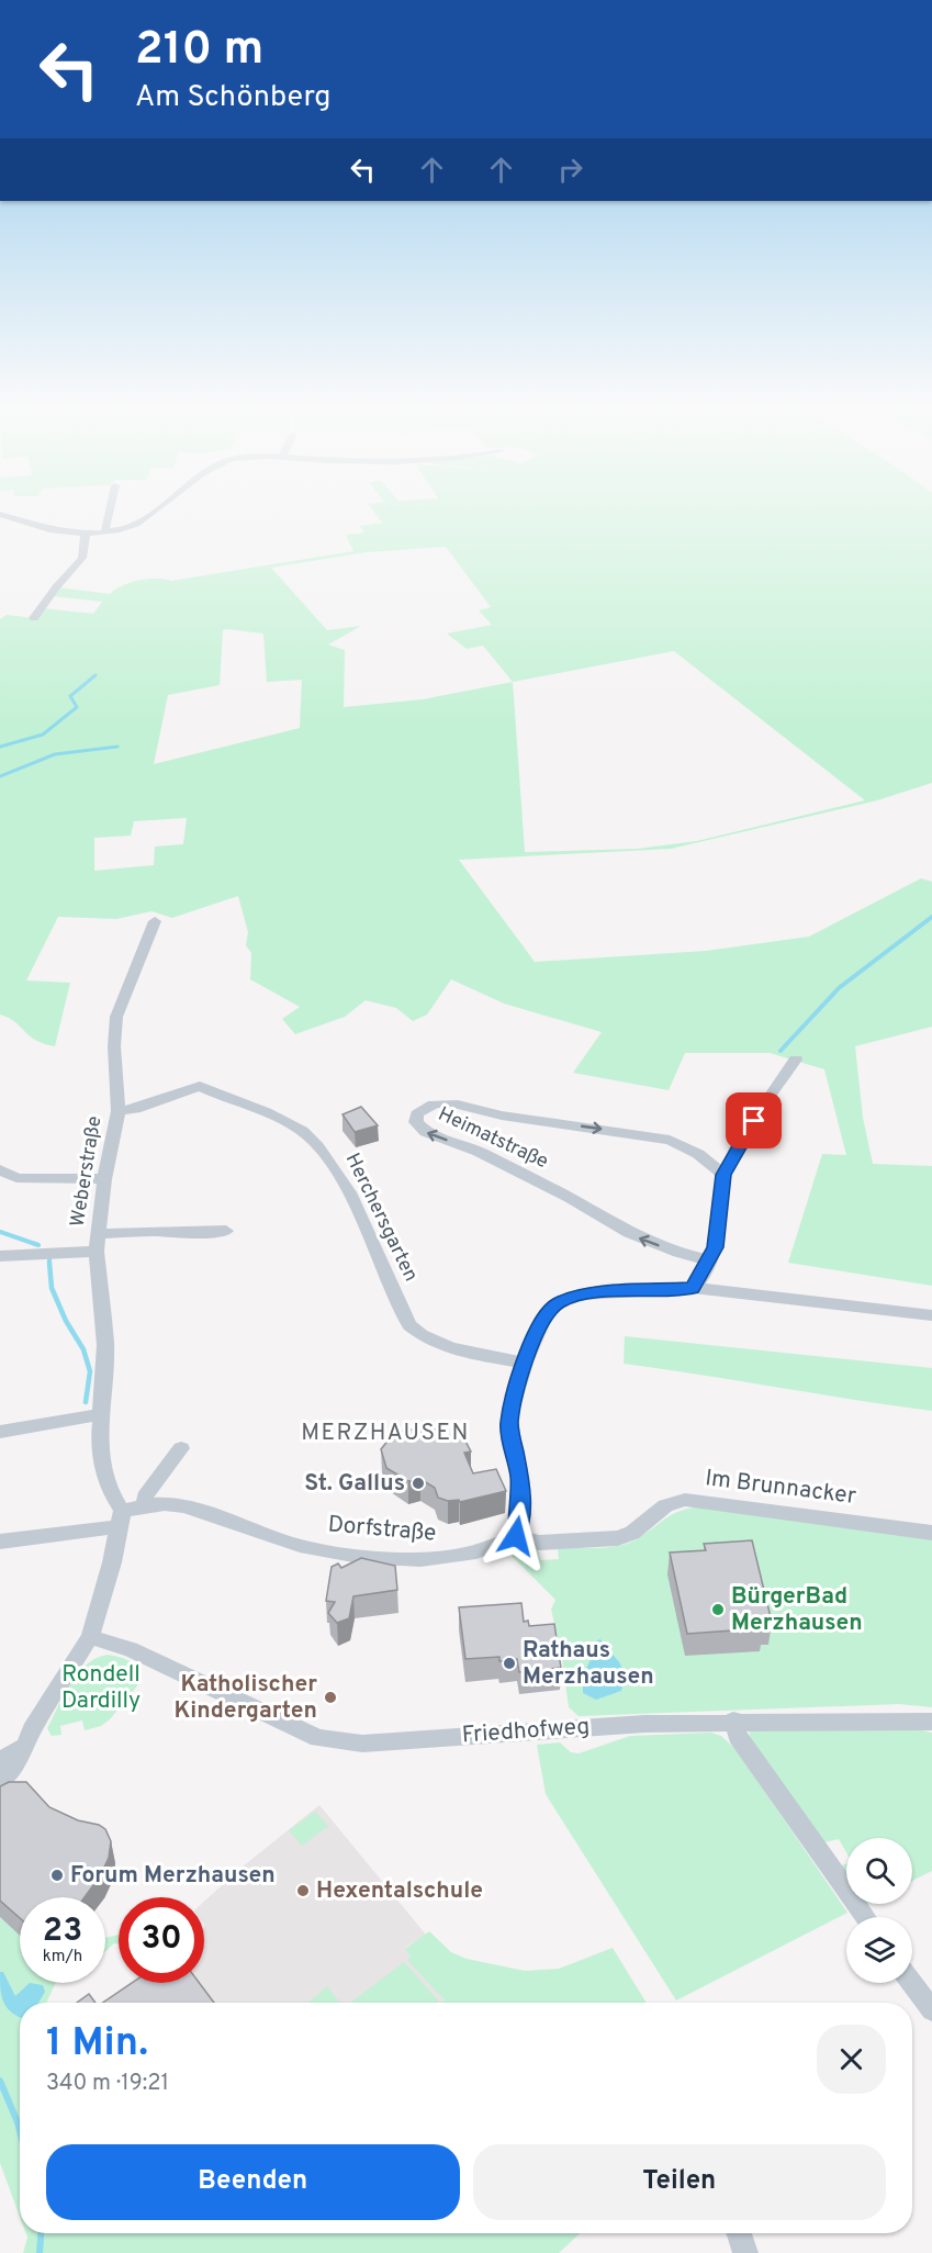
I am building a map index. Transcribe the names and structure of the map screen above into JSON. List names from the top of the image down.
{
  "streets": {
    "street": [
      "Heimatstraße",
      "Weberstraße",
      "Herchersgarten",
      "Im Brunnacker",
      "Dorfstraße",
      "Friedhofweg"
    ]
  },
  "crossings": [
    ["Weberstraße", "Herchersgarten"],
    ["Weberstraße", "Dorfstraße"],
    ["Im Brunnacker", "Dorfstraße"]
  ],
  "districts": ["MERZHAUSEN"],
  "parks": ["Rondell Dardilly"],
  "places": [
    "St. Gallus",
    "BürgerBad Merzhausen",
    "Rathaus Merzhausen",
    "Katholischer Kindergarten",
    "Forum Merzhausen",
    "Hexentalschule"
  ],
  "page": {
    "turn": ["210 m", "Am Schönberg"],
    "speed": "23 km/h",
    "limit": "30",
    "heading": ["1 Min.", "340 m · 19:21"],
    "buttons": ["Beenden", "Teilen"]
  }
}
